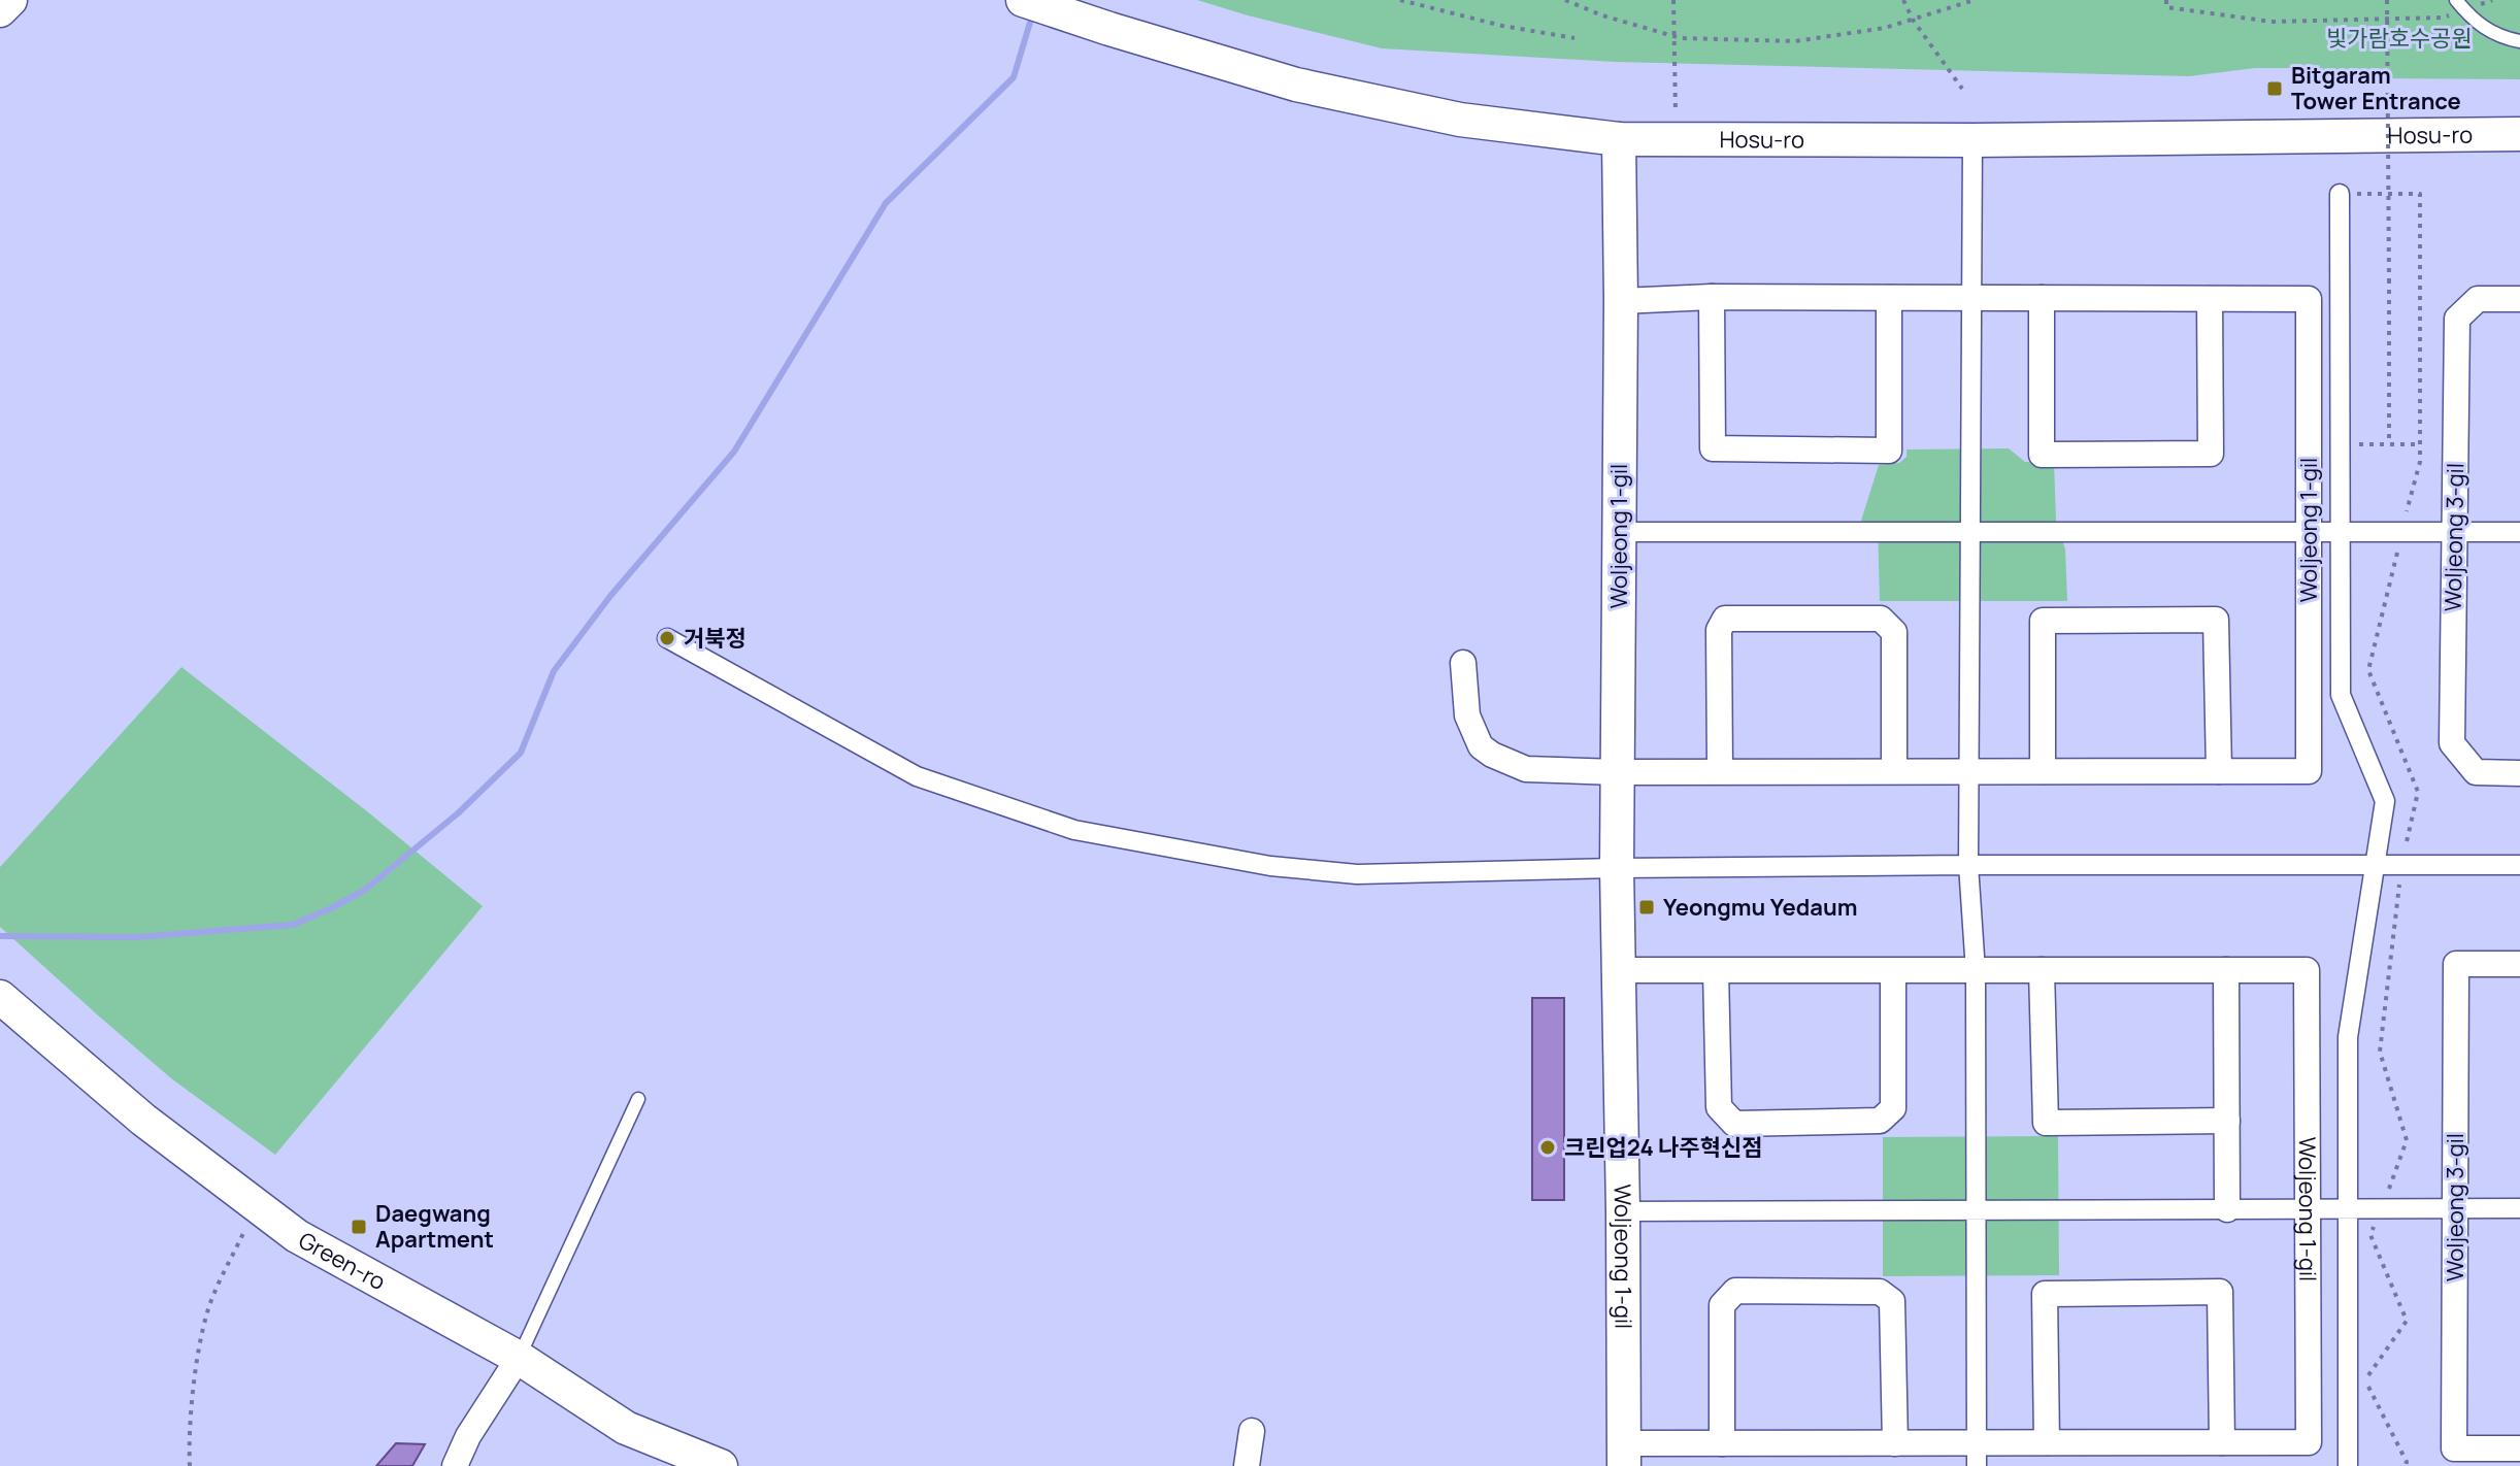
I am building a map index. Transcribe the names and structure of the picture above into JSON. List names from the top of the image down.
{
  "streets": {
    "street": [
      "Hosu-ro",
      "Woljeong 1-gil",
      "Woljeong 3-gil",
      "Green-ro"
    ]
  },
  "crossings": [
    ["Hosu-ro", "Woljeong 1-gil"]
  ],
  "parks": ["빛가람호수공원"],
  "places": {
    "transit": ["Bitgaram Tower Entrance", "Yeongmu Yedaum", "Daegwang Apartment"],
    "other": ["거북정", "크린업24 나주혁신점"]
  }
}
